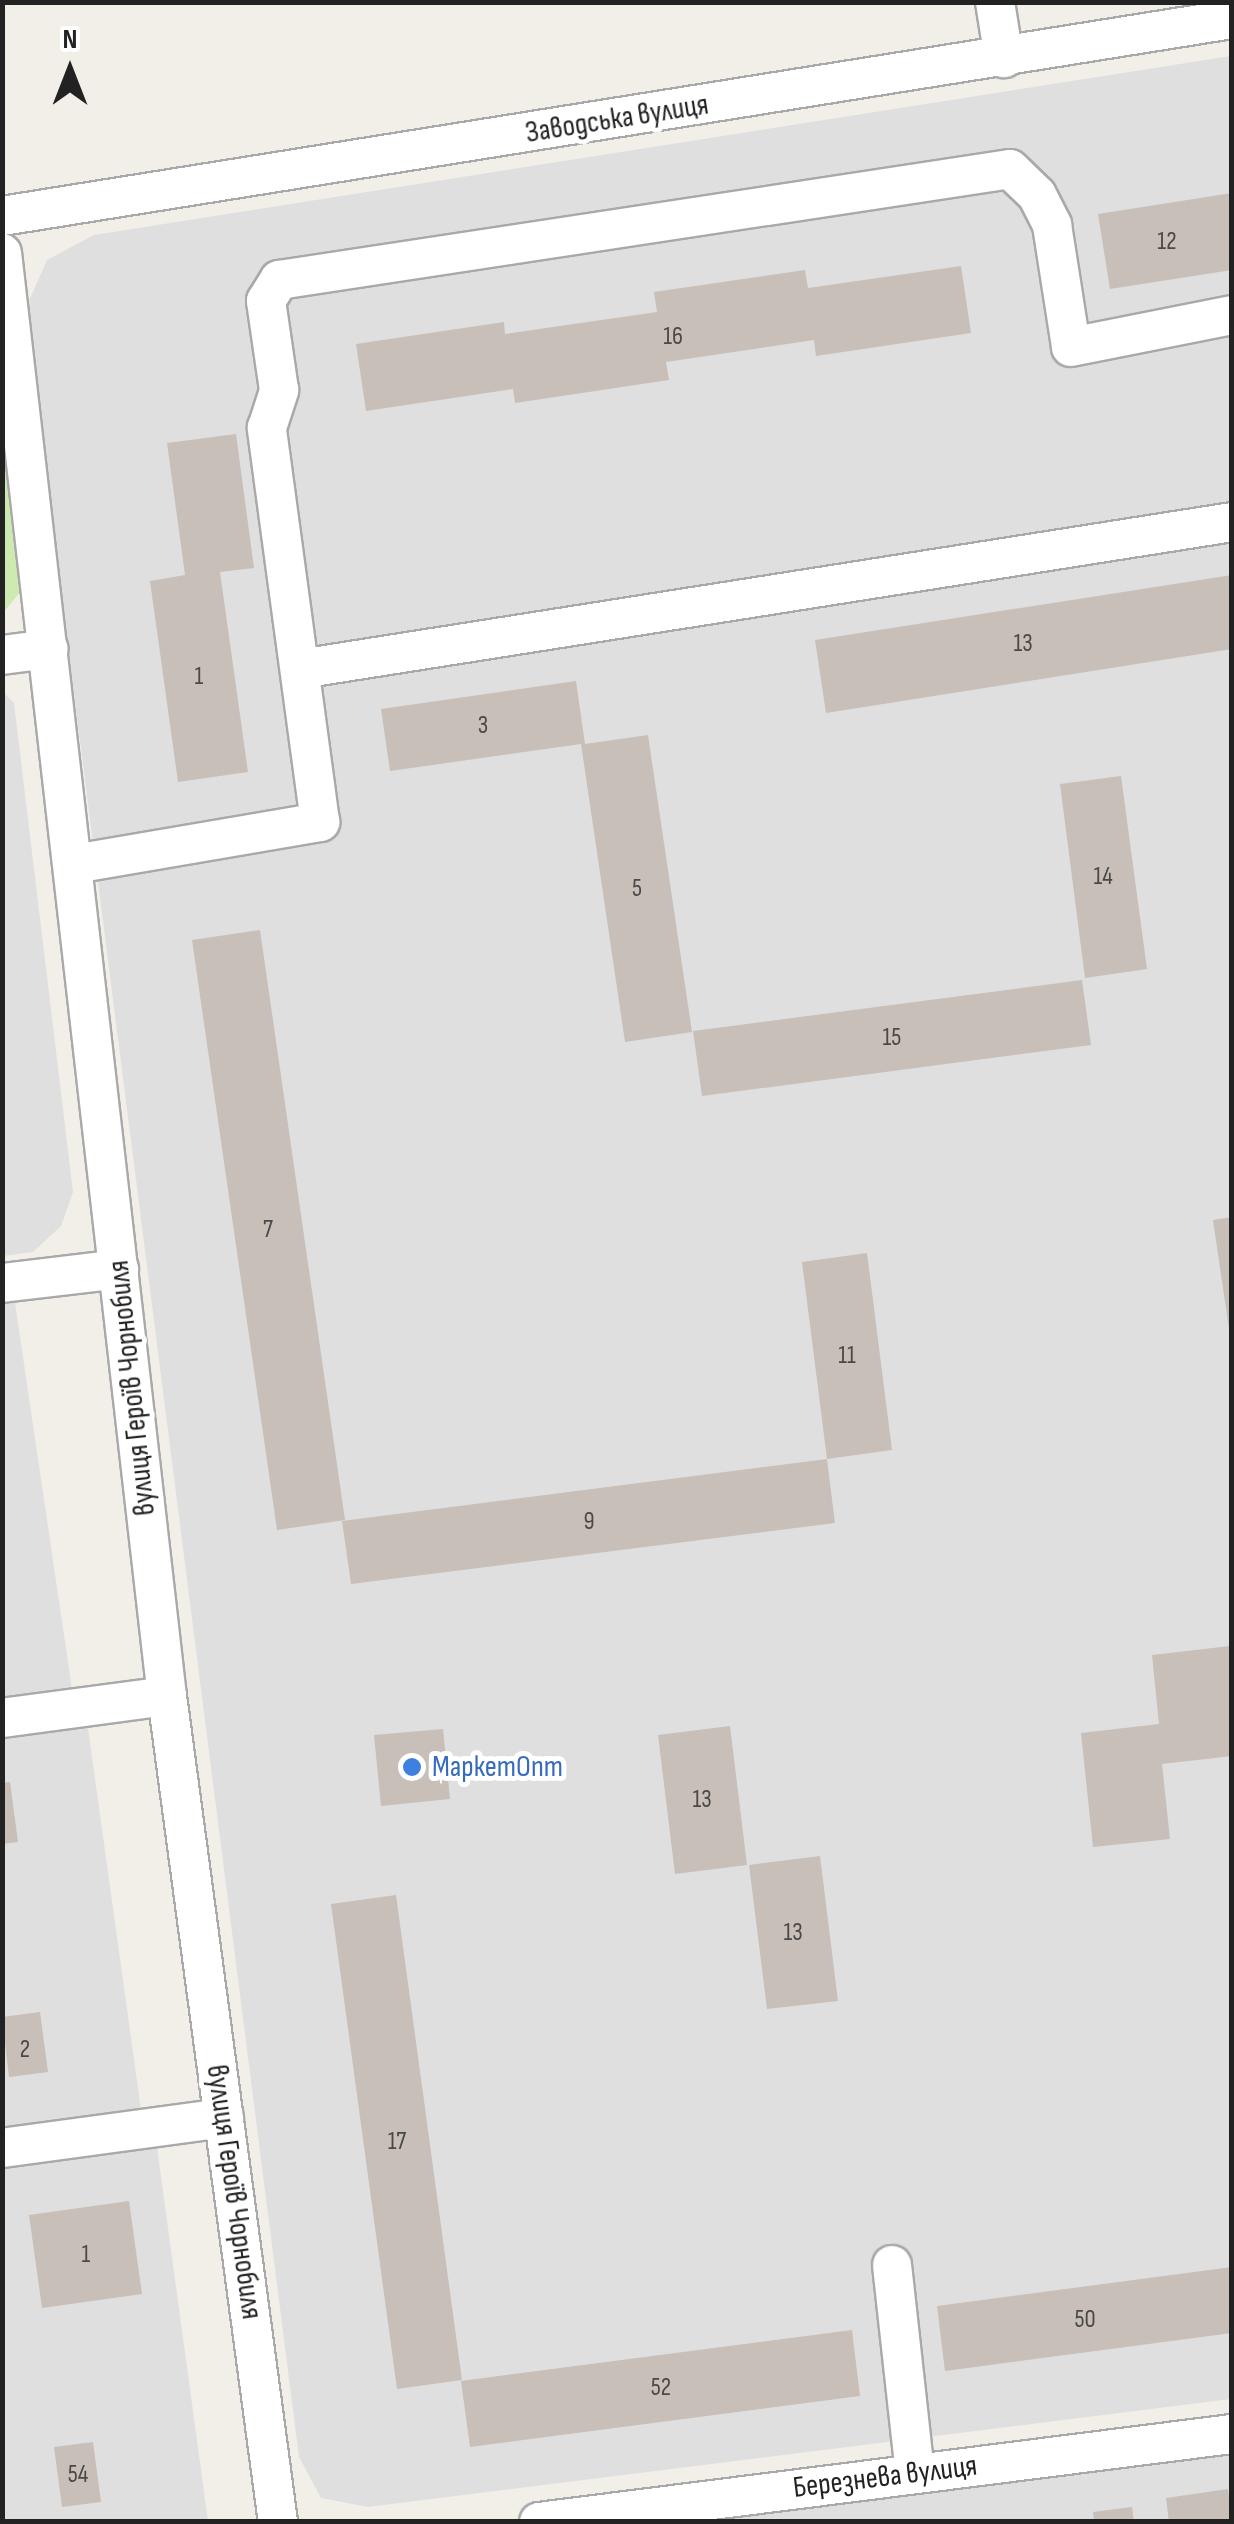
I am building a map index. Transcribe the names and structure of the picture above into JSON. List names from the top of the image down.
{
  "streets": {
    "street": ["Заводська вулиця", "вулиця Героїв Чорнобиля", "Березнева вулиця"]
  },
  "places": ["МаркетОпт"],
  "house_numbers": [
    "12",
    "16",
    "13",
    "1",
    "3",
    "14",
    "5",
    "15",
    "7",
    "11",
    "9",
    "13",
    "13",
    "2",
    "17",
    "1",
    "50",
    "52",
    "54"
  ],
  "north": "top"
}
